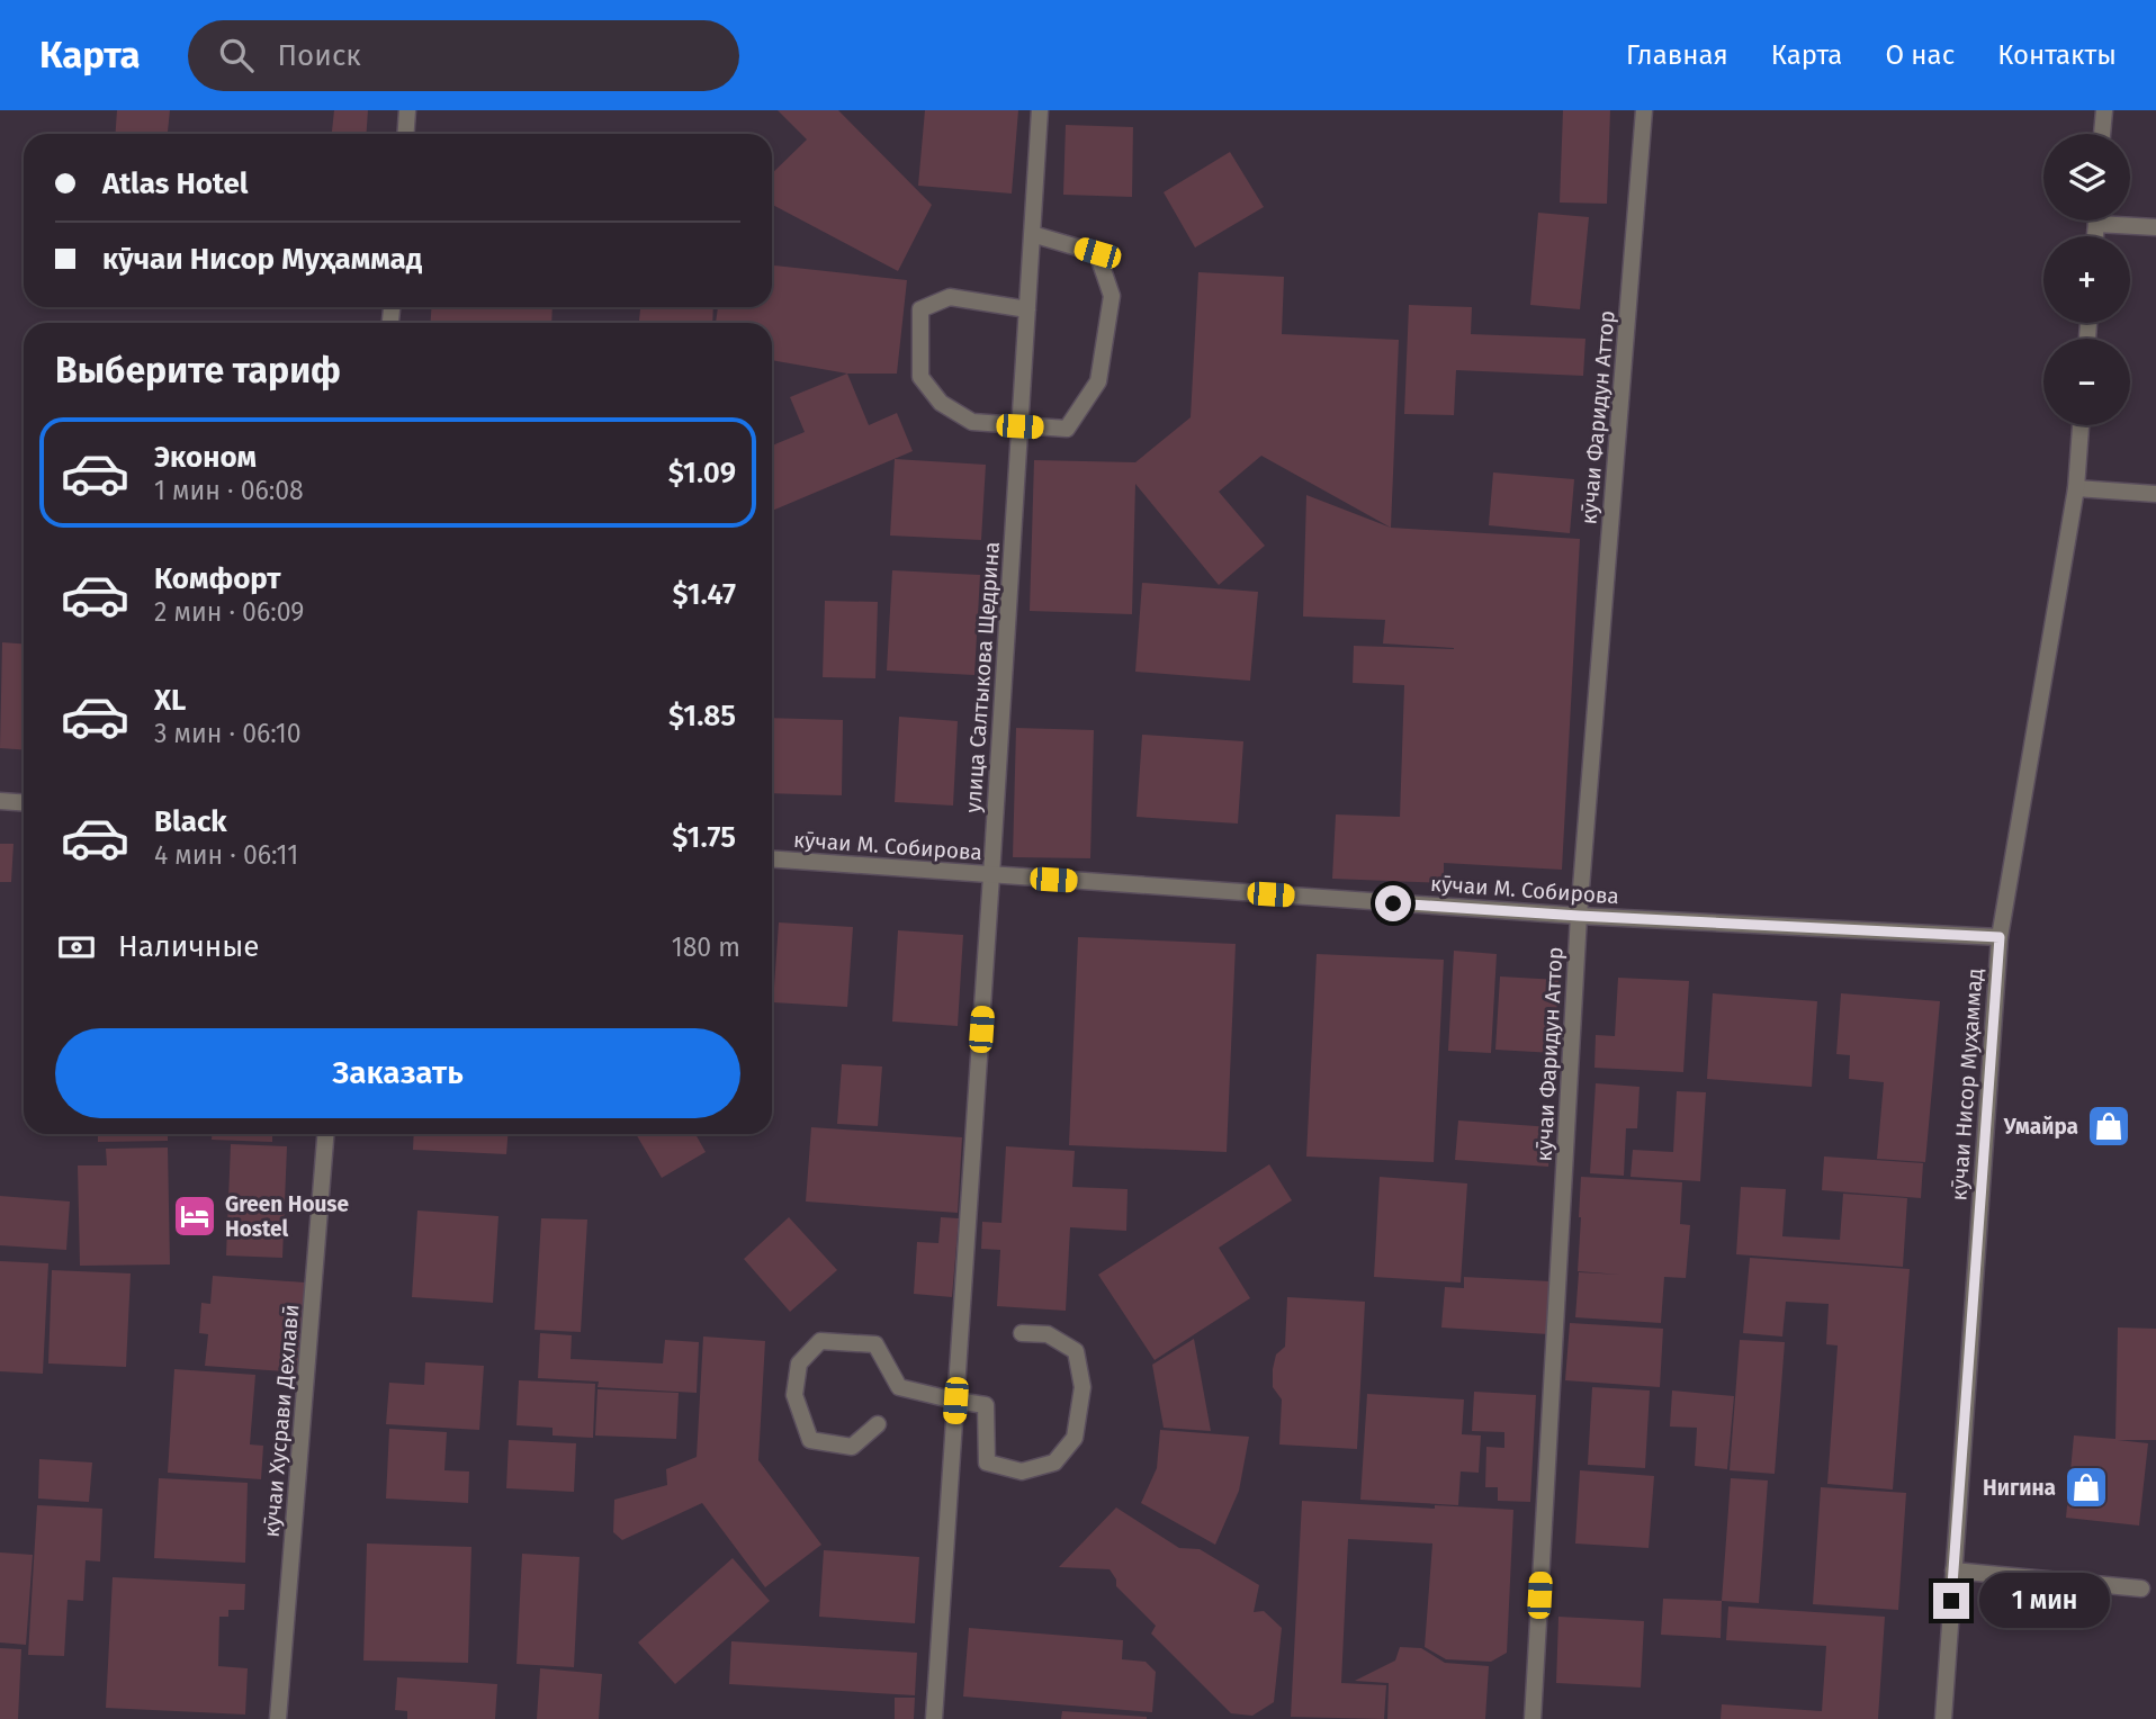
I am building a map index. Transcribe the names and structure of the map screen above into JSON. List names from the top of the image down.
{
  "streets": {
    "street": [
      "кӯчаи Фаридун Аттор",
      "улица Салтыкова Щедрина",
      "кӯчаи М. Собирова",
      "кӯчаи Нисор Муҳаммад",
      "кӯчаи Хусрави Дехлавӣ"
    ]
  },
  "crossings": [
    ["кӯчаи Фаридун Аттор", "кӯчаи М. Собирова"],
    ["улица Салтыкова Щедрина", "кӯчаи М. Собирова"],
    ["кӯчаи М. Собирова", "кӯчаи Нисор Муҳаммад"]
  ],
  "places": {
    "shop": ["Умайра", "Нигина"],
    "hotel": ["Green House Hostel"]
  },
  "page": {
    "header": "Карта",
    "search": "Поиск",
    "nav": [
      "Главная",
      "Карта",
      "О нас",
      "Контакты"
    ],
    "map_buttons": ["+", "−"],
    "banner": ["Atlas Hotel", "кӯчаи Нисор Муҳаммад"],
    "heading": "Выберите тариф",
    "list": [
      {
        "name": "Эконом",
        "note": "1 мин · 06:08",
        "value": "$1.09"
      },
      {
        "name": "Комфорт",
        "note": "2 мин · 06:09",
        "value": "$1.47"
      },
      {
        "name": "XL",
        "note": "3 мин · 06:10",
        "value": "$1.85"
      },
      {
        "name": "Black",
        "note": "4 мин · 06:11",
        "value": "$1.75"
      }
    ],
    "pay": ["Наличные", "180 m"],
    "buttons": "Заказать",
    "bubble": "1 мин"
  }
}
